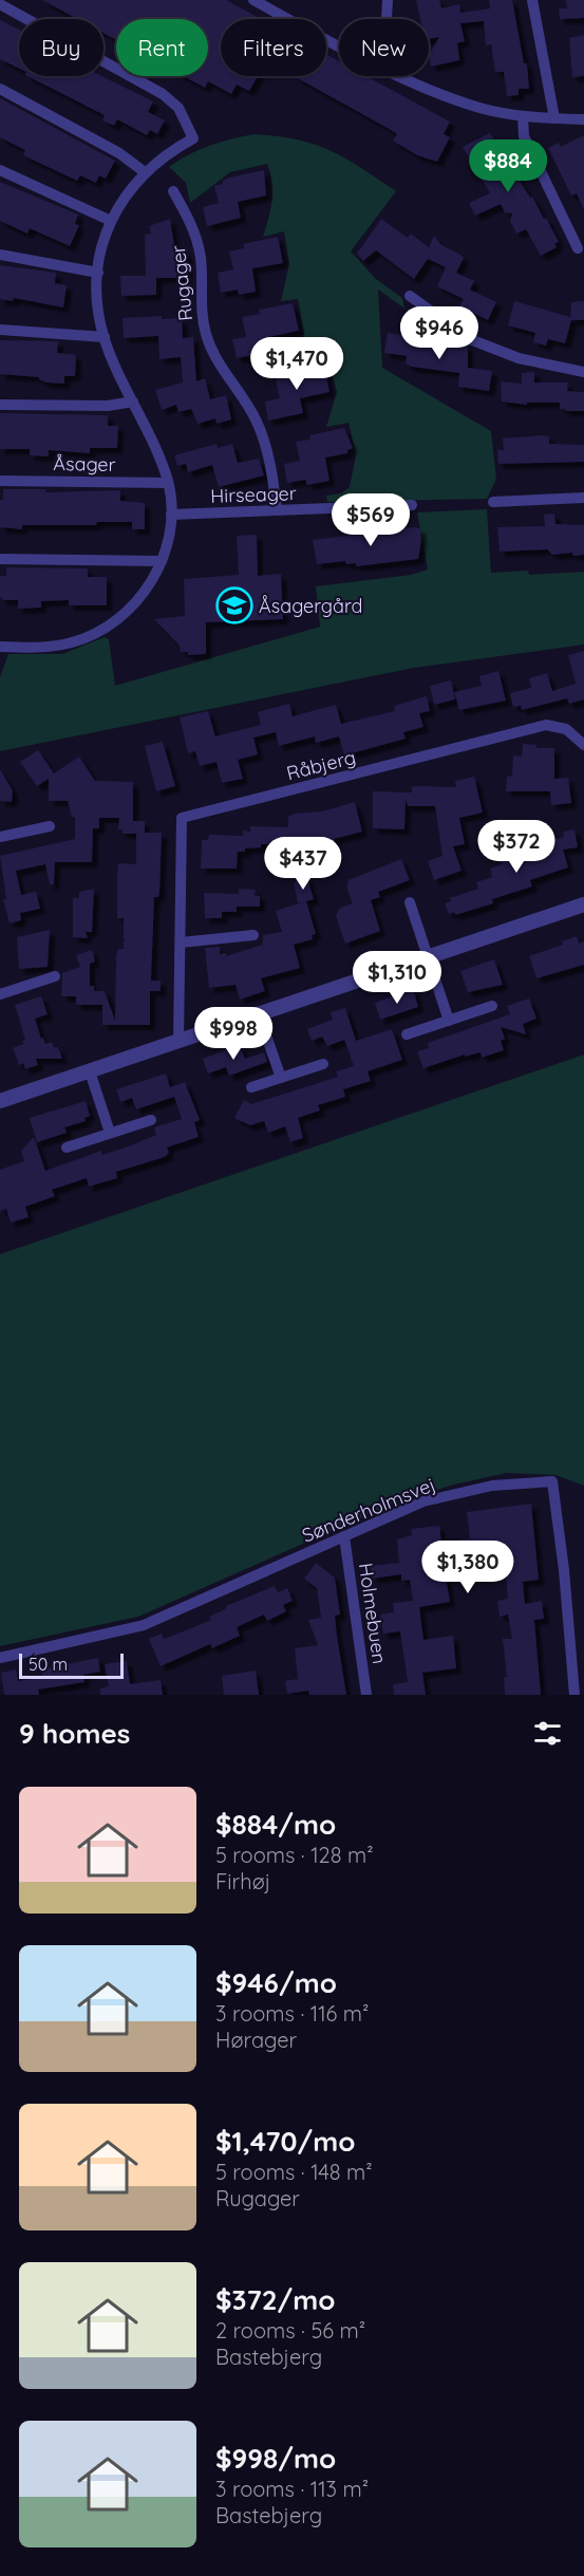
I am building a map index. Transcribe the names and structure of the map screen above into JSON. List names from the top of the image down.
{
  "streets": {
    "street": [
      "Rugager",
      "Åsager",
      "Hirseager",
      "Råbjerg",
      "Sønderholmsvej",
      "Holmebuen"
    ]
  },
  "crossings": [
    ["Rugager", "Hirseager"],
    ["Sønderholmsvej", "Holmebuen"]
  ],
  "places": {
    "school or university": ["Åsagergård"]
  },
  "scale_bar": "50 m",
  "page": {
    "chip": [
      "Buy",
      "Rent",
      "Filters",
      "New"
    ],
    "price": [
      "$884",
      "$946",
      "$1,470",
      "$569",
      "$372",
      "$437",
      "$1,310",
      "$998",
      "$1,380"
    ],
    "scale": "50 m",
    "heading": "9 homes",
    "list": [
      {
        "name": "$884/mo",
        "note": "5 rooms · 128 m² · Firhøj"
      },
      {
        "name": "$946/mo",
        "note": "3 rooms · 116 m² · Hørager"
      },
      {
        "name": "$1,470/mo",
        "note": "5 rooms · 148 m² · Rugager"
      },
      {
        "name": "$372/mo",
        "note": "2 rooms · 56 m² · Bastebjerg"
      },
      {
        "name": "$998/mo",
        "note": "3 rooms · 113 m² · Bastebjerg"
      }
    ]
  }
}
